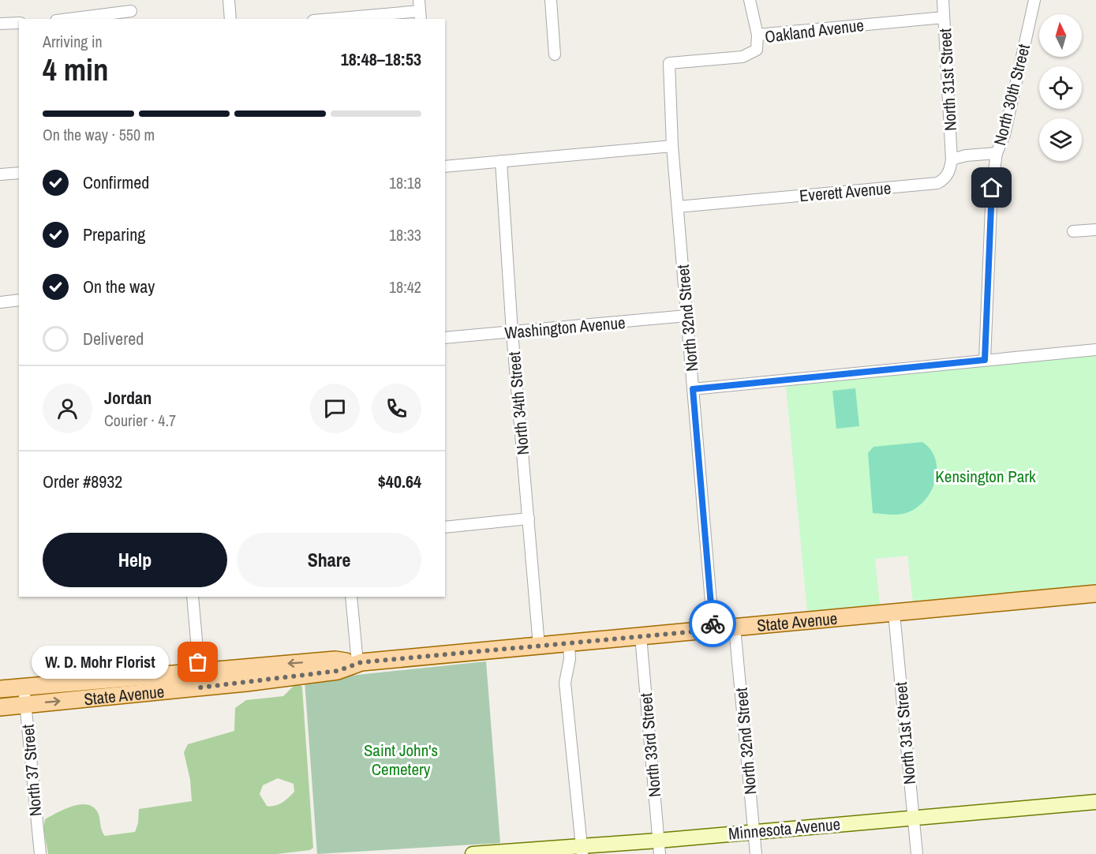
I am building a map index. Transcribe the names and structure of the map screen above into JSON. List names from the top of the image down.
{
  "streets": {
    "main road": ["State Avenue", "Minnesota Avenue"],
    "street": [
      "Oakland Avenue",
      "North 31st Street",
      "North 30th Street",
      "Everett Avenue",
      "North 32nd Street",
      "Washington Avenue",
      "North 34th Street",
      "North 33rd Street",
      "North 37 Street"
    ]
  },
  "crossings": [
    ["Oakland Avenue", "North 31st Street"],
    ["Oakland Avenue", "North 32nd Street"],
    ["North 31st Street", "Everett Avenue"],
    ["North 31st Street", "State Avenue"],
    ["North 31st Street", "Minnesota Avenue"],
    ["Everett Avenue", "North 32nd Street"],
    ["North 32nd Street", "Washington Avenue"],
    ["North 32nd Street", "State Avenue"],
    ["North 32nd Street", "Minnesota Avenue"],
    ["Washington Avenue", "North 34th Street"],
    ["North 34th Street", "State Avenue"],
    ["State Avenue", "North 33rd Street"],
    ["State Avenue", "North 37 Street"],
    ["North 33rd Street", "Minnesota Avenue"]
  ],
  "parks": ["Kensington Park", "Saint John's Cemetery"],
  "places": ["W. D. Mohr Florist"],
  "north": "top",
  "page": {
    "heading": ["4 min", "Arriving in", "18:48–18:53"],
    "panel": [
      "Jordan",
      "Courier · 4.7",
      "Order #8932",
      "$40.64"
    ],
    "bar": "On the way · 550 m",
    "list": [
      ["Confirmed", "18:18"],
      ["Preparing", "18:33"],
      ["On the way", "18:42"],
      "Delivered"
    ],
    "buttons": ["Help", "Share"],
    "bubble": "W. D. Mohr Florist"
  }
}
